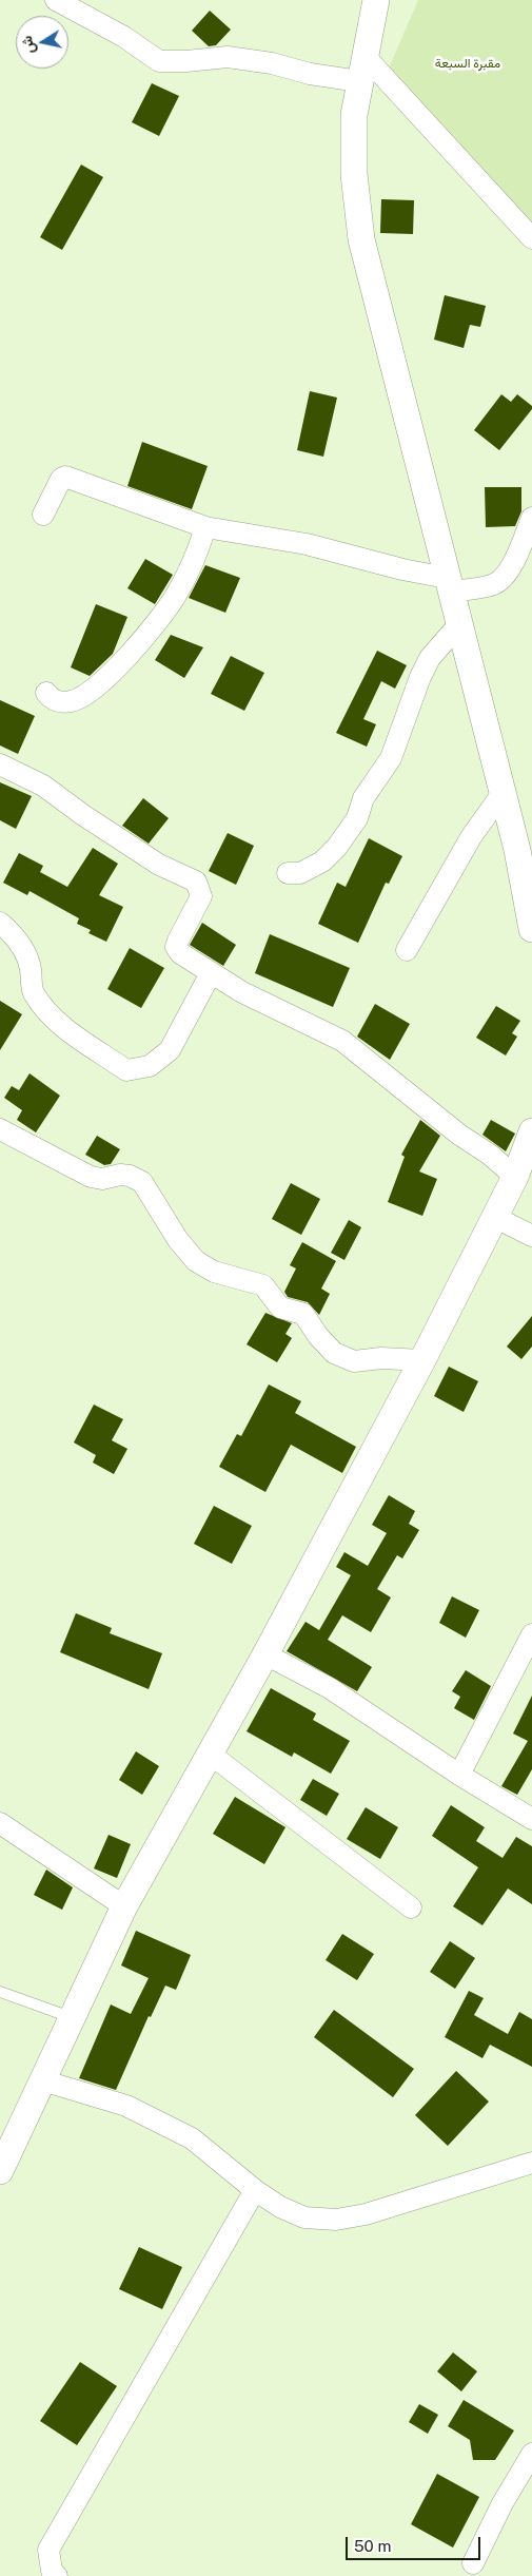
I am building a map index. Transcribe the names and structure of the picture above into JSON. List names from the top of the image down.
{
  "parks": ["مقبرة السبعة"],
  "scale_bar": "50 m",
  "north": "left"
}
